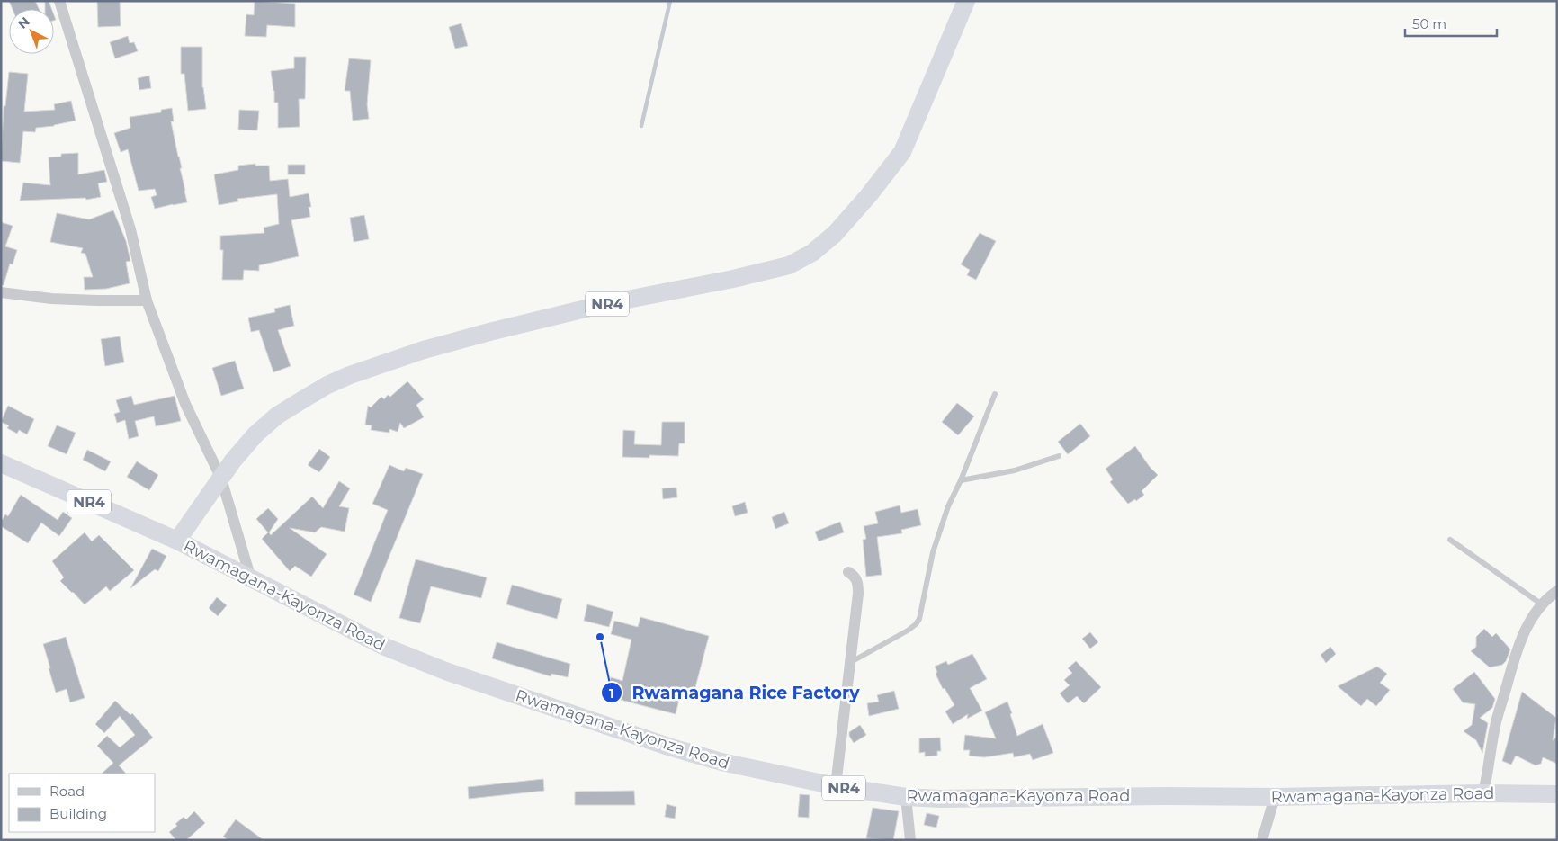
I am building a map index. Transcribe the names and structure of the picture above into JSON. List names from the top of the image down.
{
  "streets": {
    "highway": ["NR4", "Rwamagana-Kayonza Road"]
  },
  "crossings": [
    ["NR4", "Rwamagana-Kayonza Road"]
  ],
  "places": ["Rwamagana Rice Factory"],
  "legend": ["Road", "Building"],
  "scale_bar": "50 m",
  "north": "top left"
}
